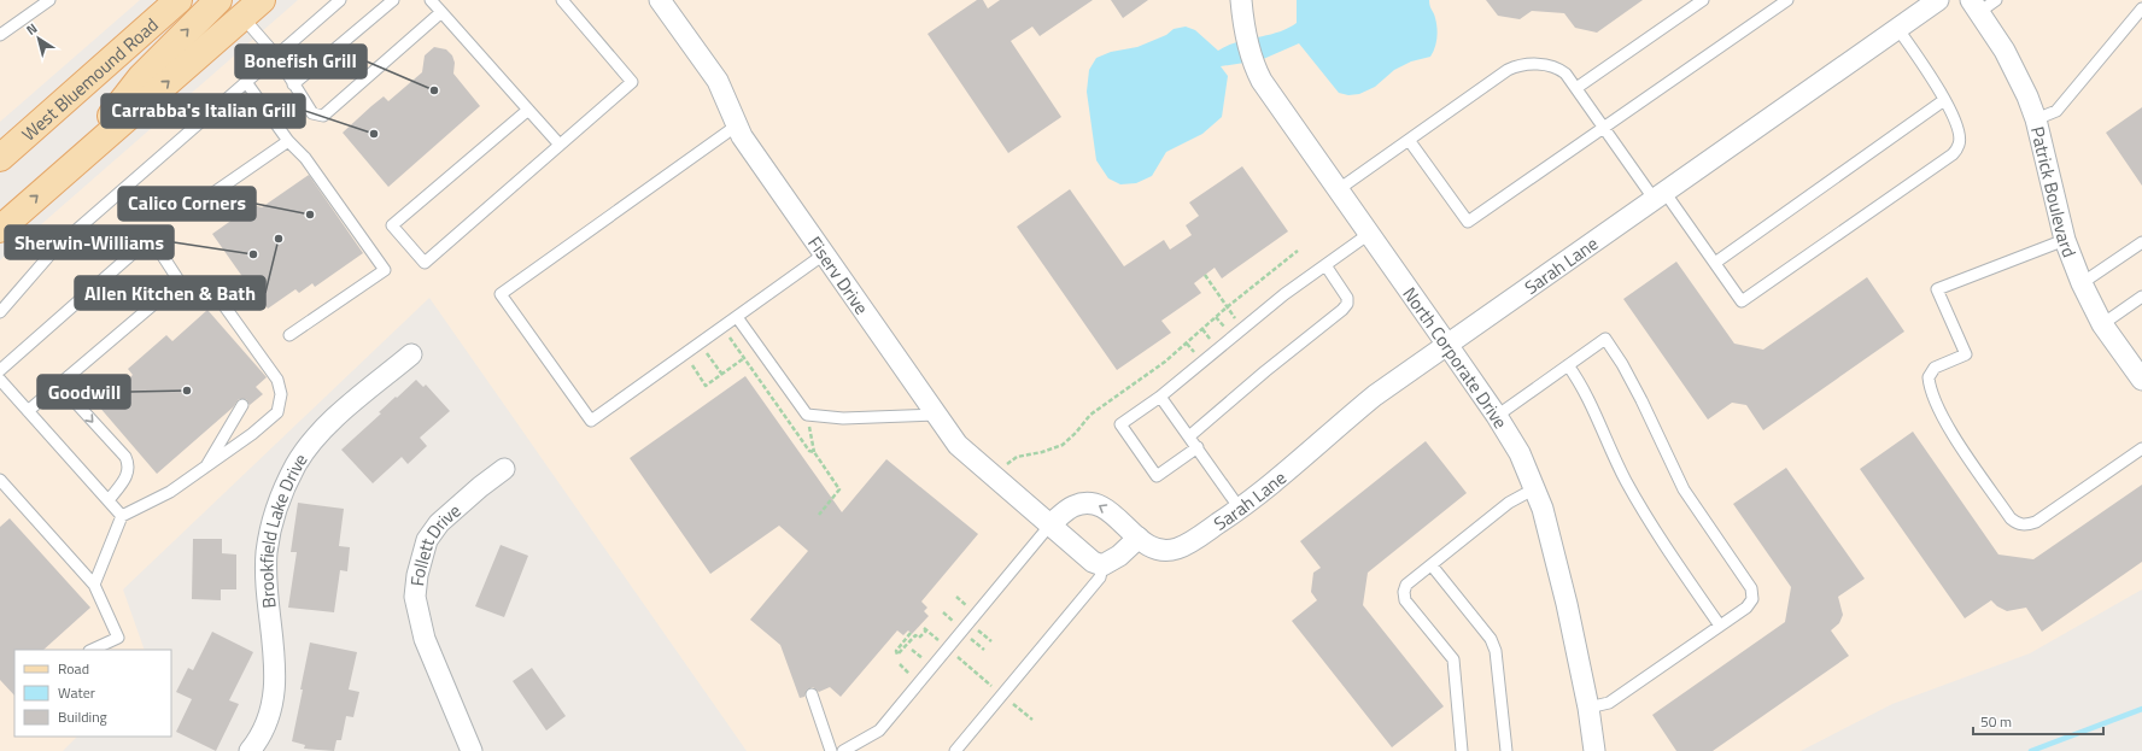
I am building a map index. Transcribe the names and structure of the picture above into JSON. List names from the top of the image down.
{
  "streets": {
    "main road": ["West Bluemound Road"],
    "street": [
      "Patrick Boulevard",
      "Sarah Lane",
      "Fiserv Drive",
      "North Corporate Drive",
      "Brookfield Lake Drive",
      "Follett Drive"
    ]
  },
  "crossings": [
    ["Sarah Lane", "North Corporate Drive"]
  ],
  "places": [
    "Bonefish Grill",
    "Carrabba's Italian Grill",
    "Calico Corners",
    "Allen Kitchen & Bath",
    "Sherwin-Williams",
    "Goodwill"
  ],
  "legend": ["Road", "Water", "Building"],
  "scale_bar": "50 m",
  "north": "top left"
}
